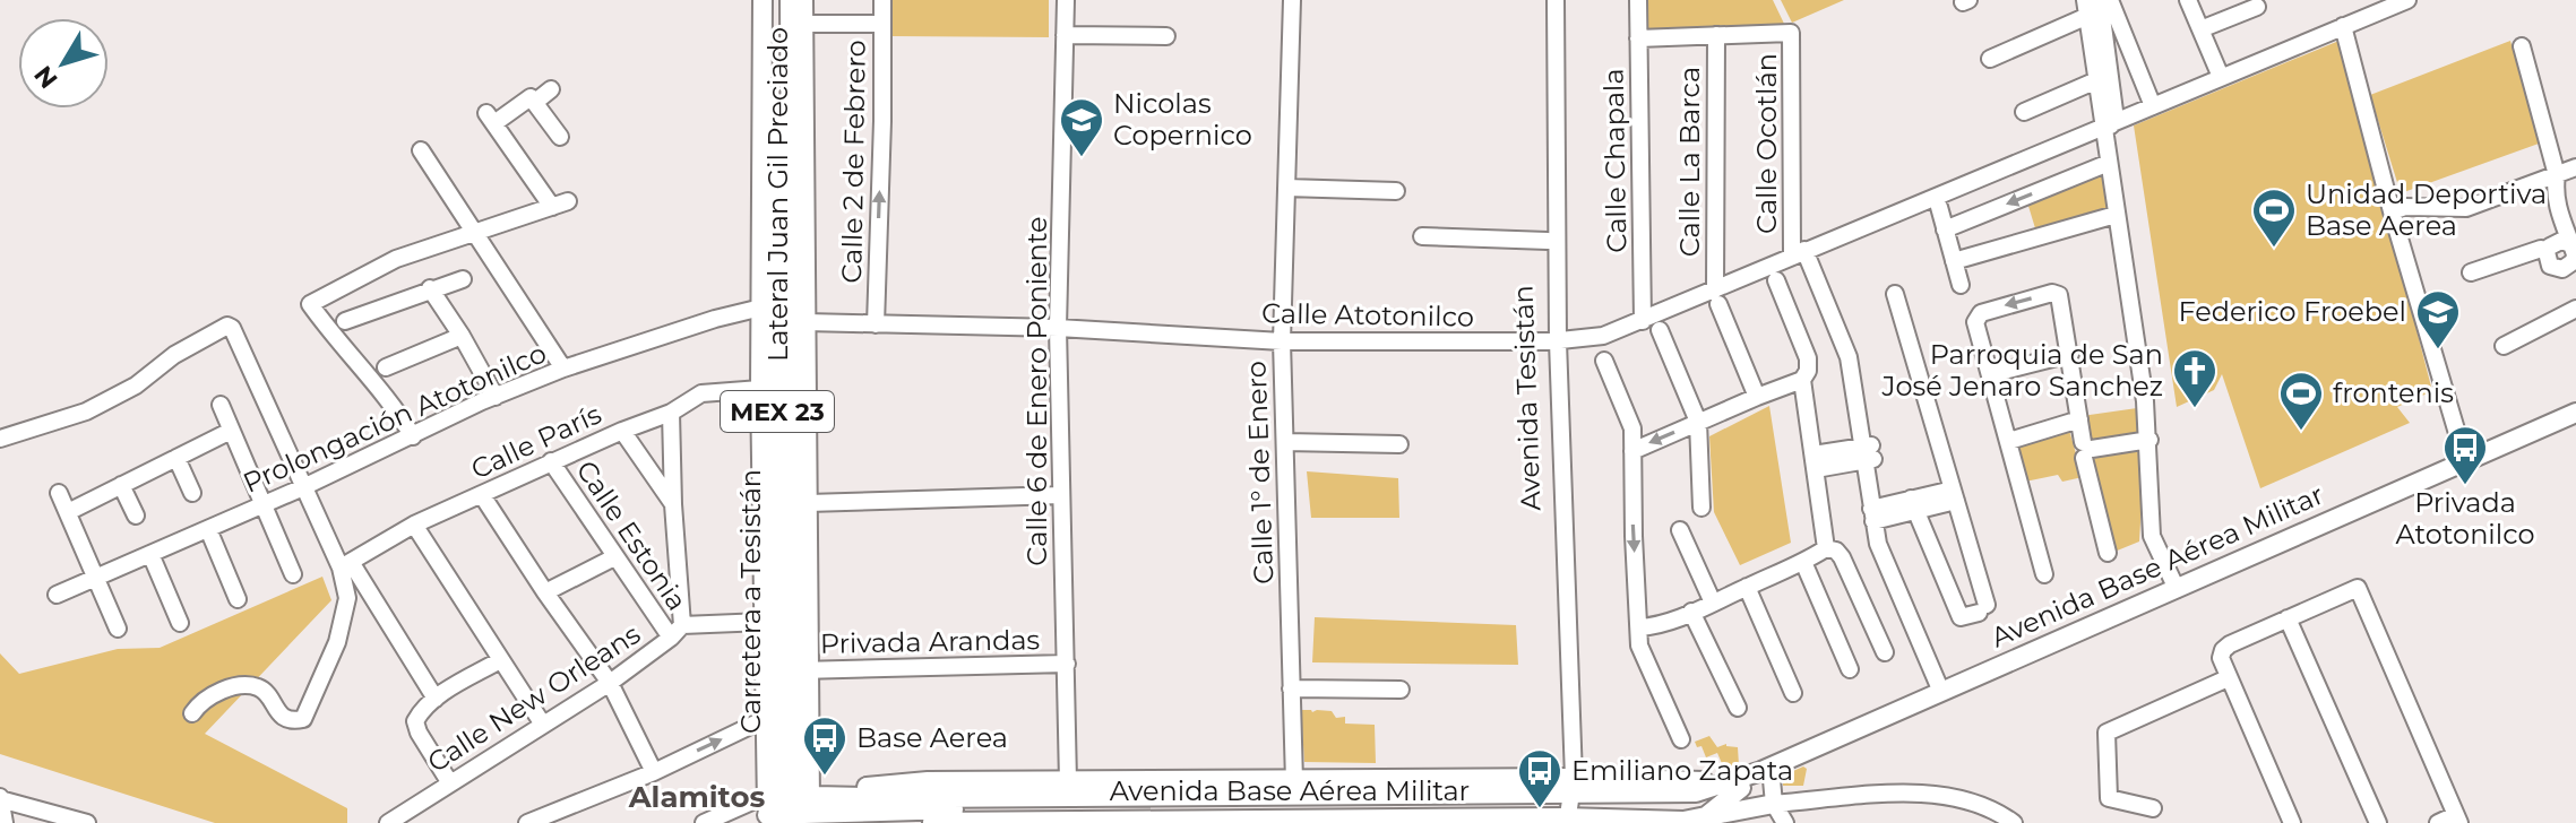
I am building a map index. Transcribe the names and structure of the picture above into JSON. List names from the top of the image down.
{
  "streets": {
    "main road": [
      "Lateral Juan Gil Preciado",
      "MEX 23",
      "Avenida Base Aérea Militar",
      "Carretera a Tesistán"
    ],
    "street": [
      "Calle Ocotlán",
      "Calle Chapala",
      "Calle 2 de Febrero",
      "Calle La Barca",
      "Calle Atotonilco",
      "Calle 6 de Enero Poniente",
      "Avenida Tesistán",
      "Prolongación Atotonilco",
      "Calle París",
      "Calle 1° de Enero",
      "Calle Estonia",
      "Privada Arandas",
      "Calle New Orleans"
    ]
  },
  "crossings": [
    ["Calle Ocotlán", "Calle La Barca"],
    ["Calle Ocotlán", "Calle Atotonilco"],
    ["Calle Chapala", "Calle Atotonilco"],
    ["Calle 2 de Febrero", "Calle Atotonilco"],
    ["Calle La Barca", "Calle Atotonilco"],
    ["Lateral Juan Gil Preciado", "Calle Atotonilco"],
    ["Lateral Juan Gil Preciado", "Prolongación Atotonilco"],
    ["Lateral Juan Gil Preciado", "Calle París"],
    ["Lateral Juan Gil Preciado", "Avenida Base Aérea Militar"],
    ["Lateral Juan Gil Preciado", "Carretera a Tesistán"],
    ["Lateral Juan Gil Preciado", "Privada Arandas"],
    ["Calle Atotonilco", "Calle 6 de Enero Poniente"],
    ["Calle Atotonilco", "Avenida Tesistán"],
    ["Calle Atotonilco", "Calle 1° de Enero"],
    ["Calle 6 de Enero Poniente", "Avenida Base Aérea Militar"],
    ["Calle 6 de Enero Poniente", "Privada Arandas"],
    ["Avenida Tesistán", "Avenida Base Aérea Militar"],
    ["Calle París", "Calle Estonia"],
    ["Calle 1° de Enero", "Avenida Base Aérea Militar"],
    ["Calle Estonia", "Calle New Orleans"],
    ["Avenida Base Aérea Militar", "Carretera a Tesistán"],
    ["Carretera a Tesistán", "Privada Arandas"]
  ],
  "one_way": ["Calle 2 de Febrero"],
  "districts": ["Alamitos"],
  "places": {
    "school or university": ["Nicolas Copernico", "Federico Froebel"],
    "sports": ["Unidad Deportiva Base Aerea", "frontenis"],
    "church": ["Parroquia de San José Jenaro Sanchez"],
    "bus stop": ["Privada Atotonilco", "Base Aerea", "Emiliano Zapata"]
  },
  "north": "bottom left"
}
